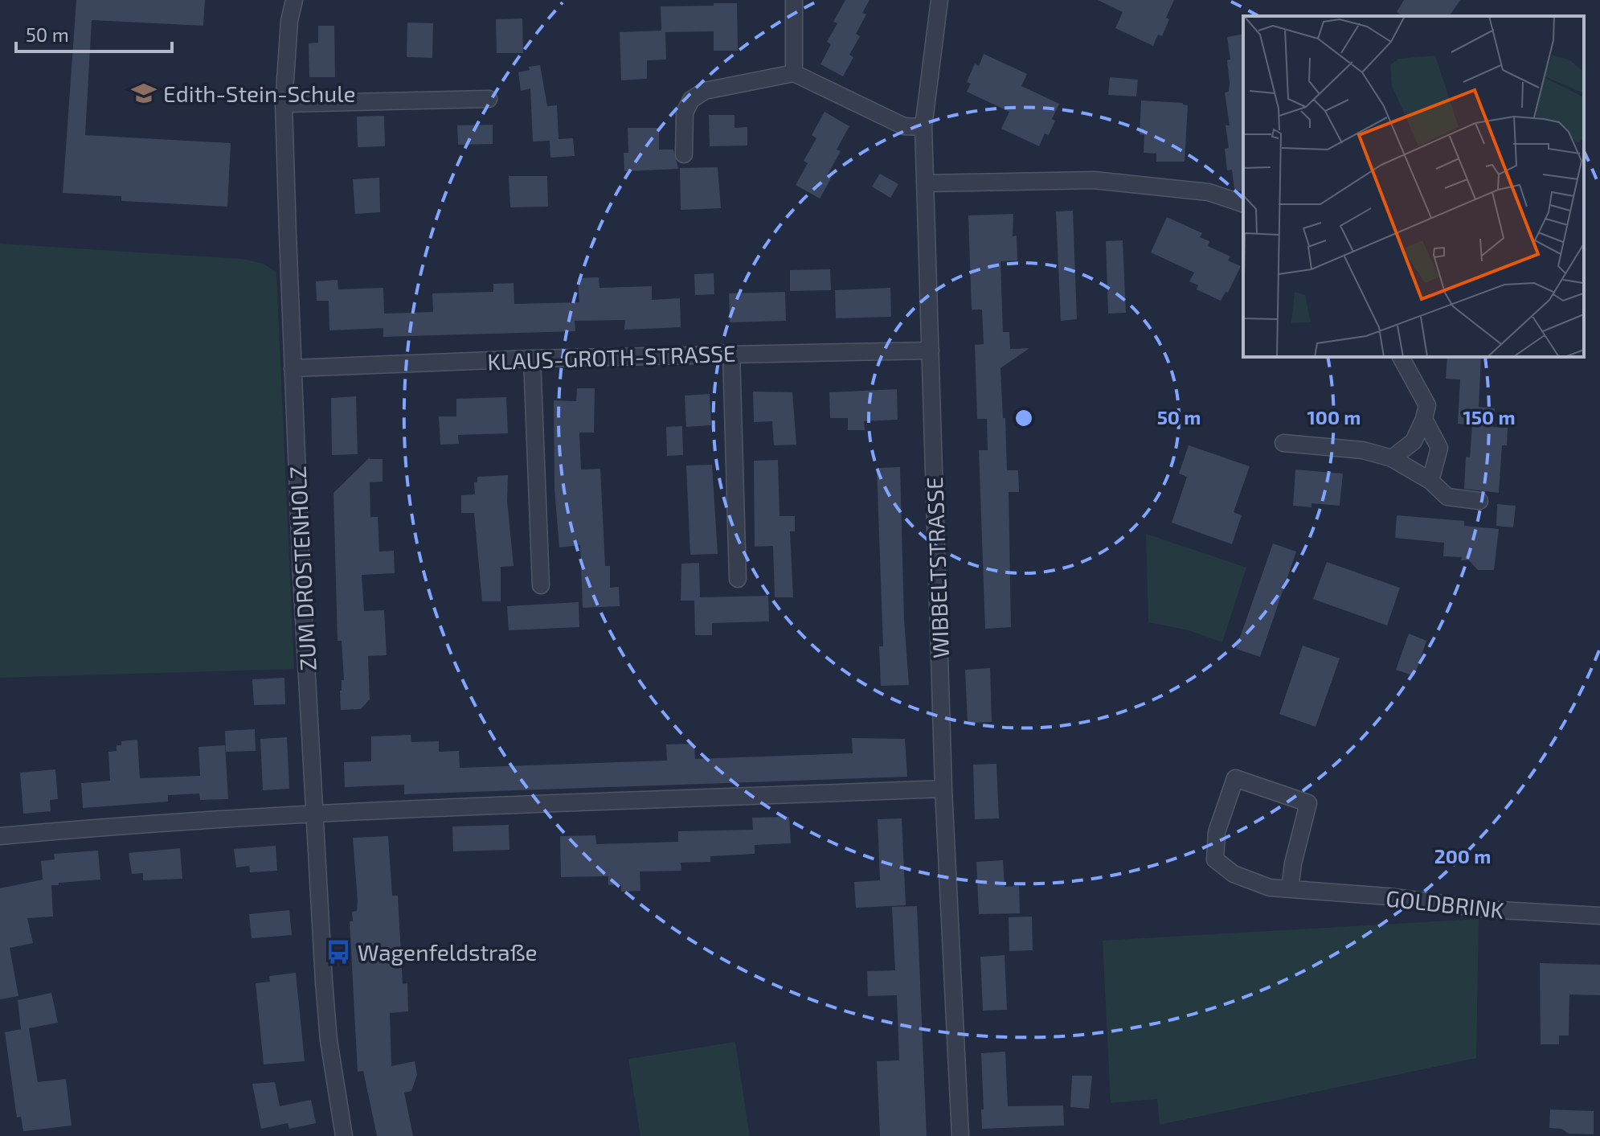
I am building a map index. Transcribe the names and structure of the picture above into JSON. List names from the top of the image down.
{
  "streets": {
    "street": [
      "KLAUS-GROTH-STRASSE",
      "WIBBELTSTRASSE",
      "ZUM DROSTENHOLZ",
      "GOLDBRINK"
    ]
  },
  "crossings": [
    ["KLAUS-GROTH-STRASSE", "WIBBELTSTRASSE"],
    ["KLAUS-GROTH-STRASSE", "ZUM DROSTENHOLZ"]
  ],
  "places": {
    "school or university": ["Edith-Stein-Schule"],
    "bus stop": ["Wagenfeldstraße"]
  },
  "scale_bar": "50 m",
  "rings": [
    "50 m",
    "100 m",
    "150 m",
    "200 m"
  ]
}
